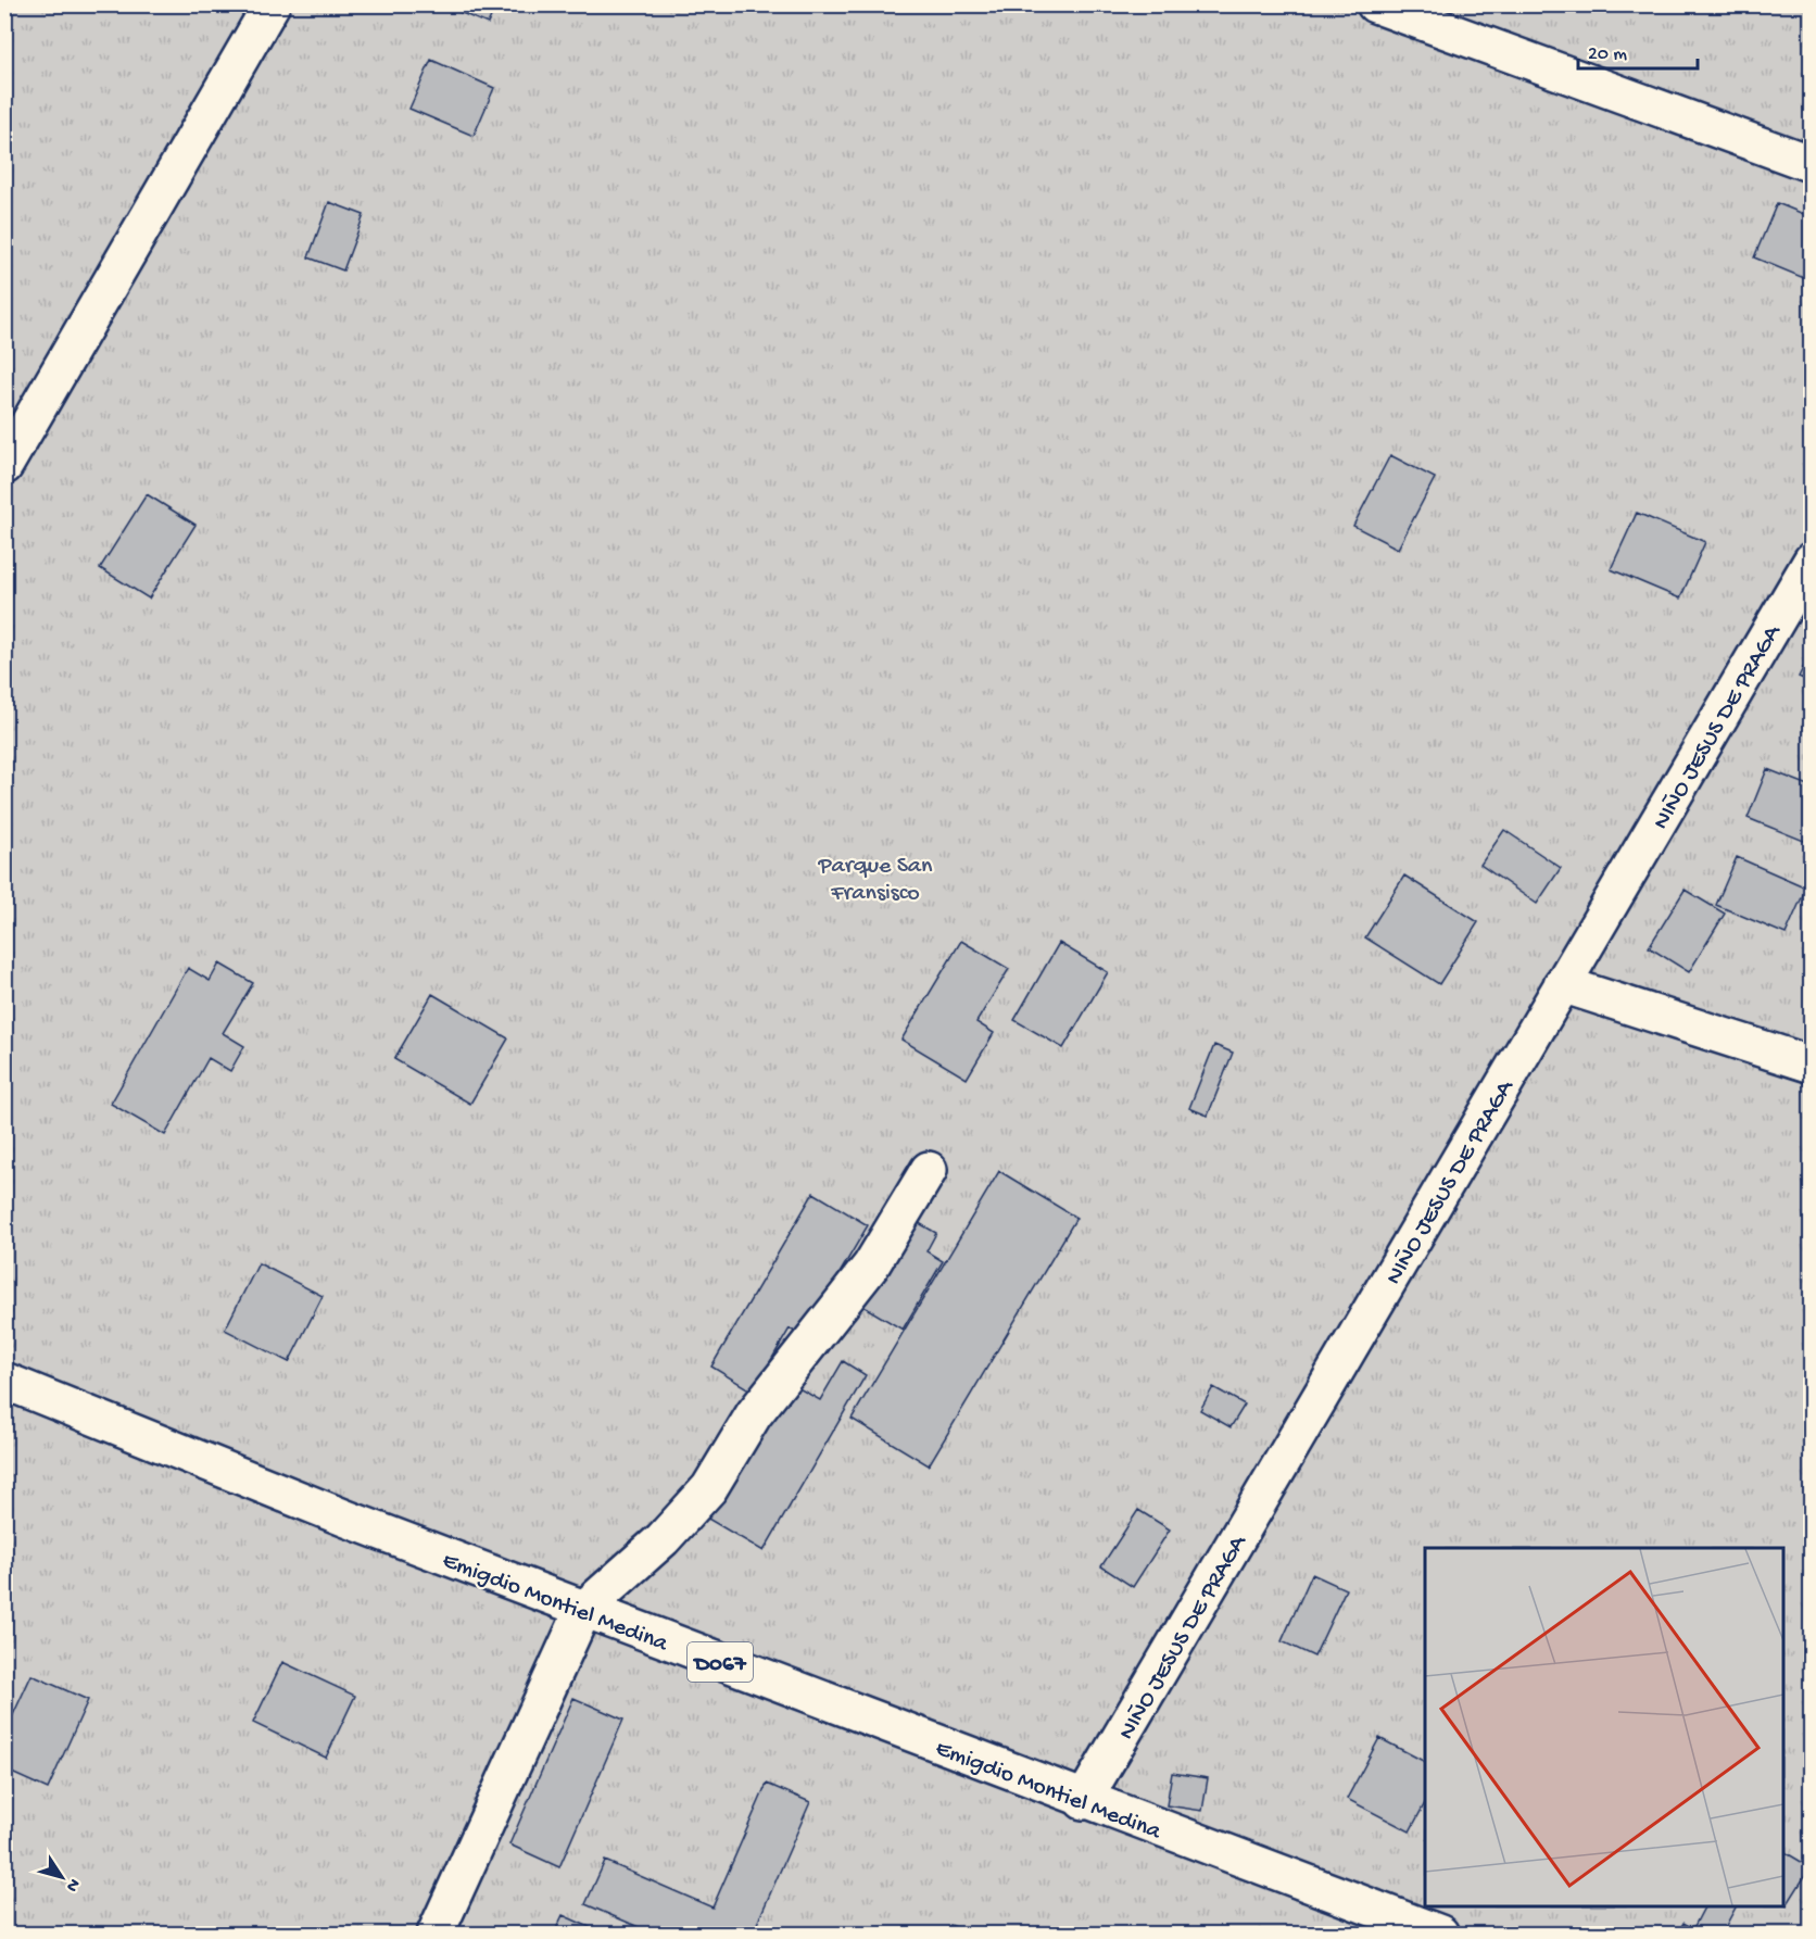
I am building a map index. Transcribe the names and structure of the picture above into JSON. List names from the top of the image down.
{
  "streets": {
    "street": ["NIÑO JESUS DE PRAGA", "Emigdio Montiel Medina", "D067"]
  },
  "crossings": [
    ["NIÑO JESUS DE PRAGA", "Emigdio Montiel Medina"]
  ],
  "parks": ["Parque San Fransisco"],
  "scale_bar": "20 m",
  "north": "bottom right"
}
